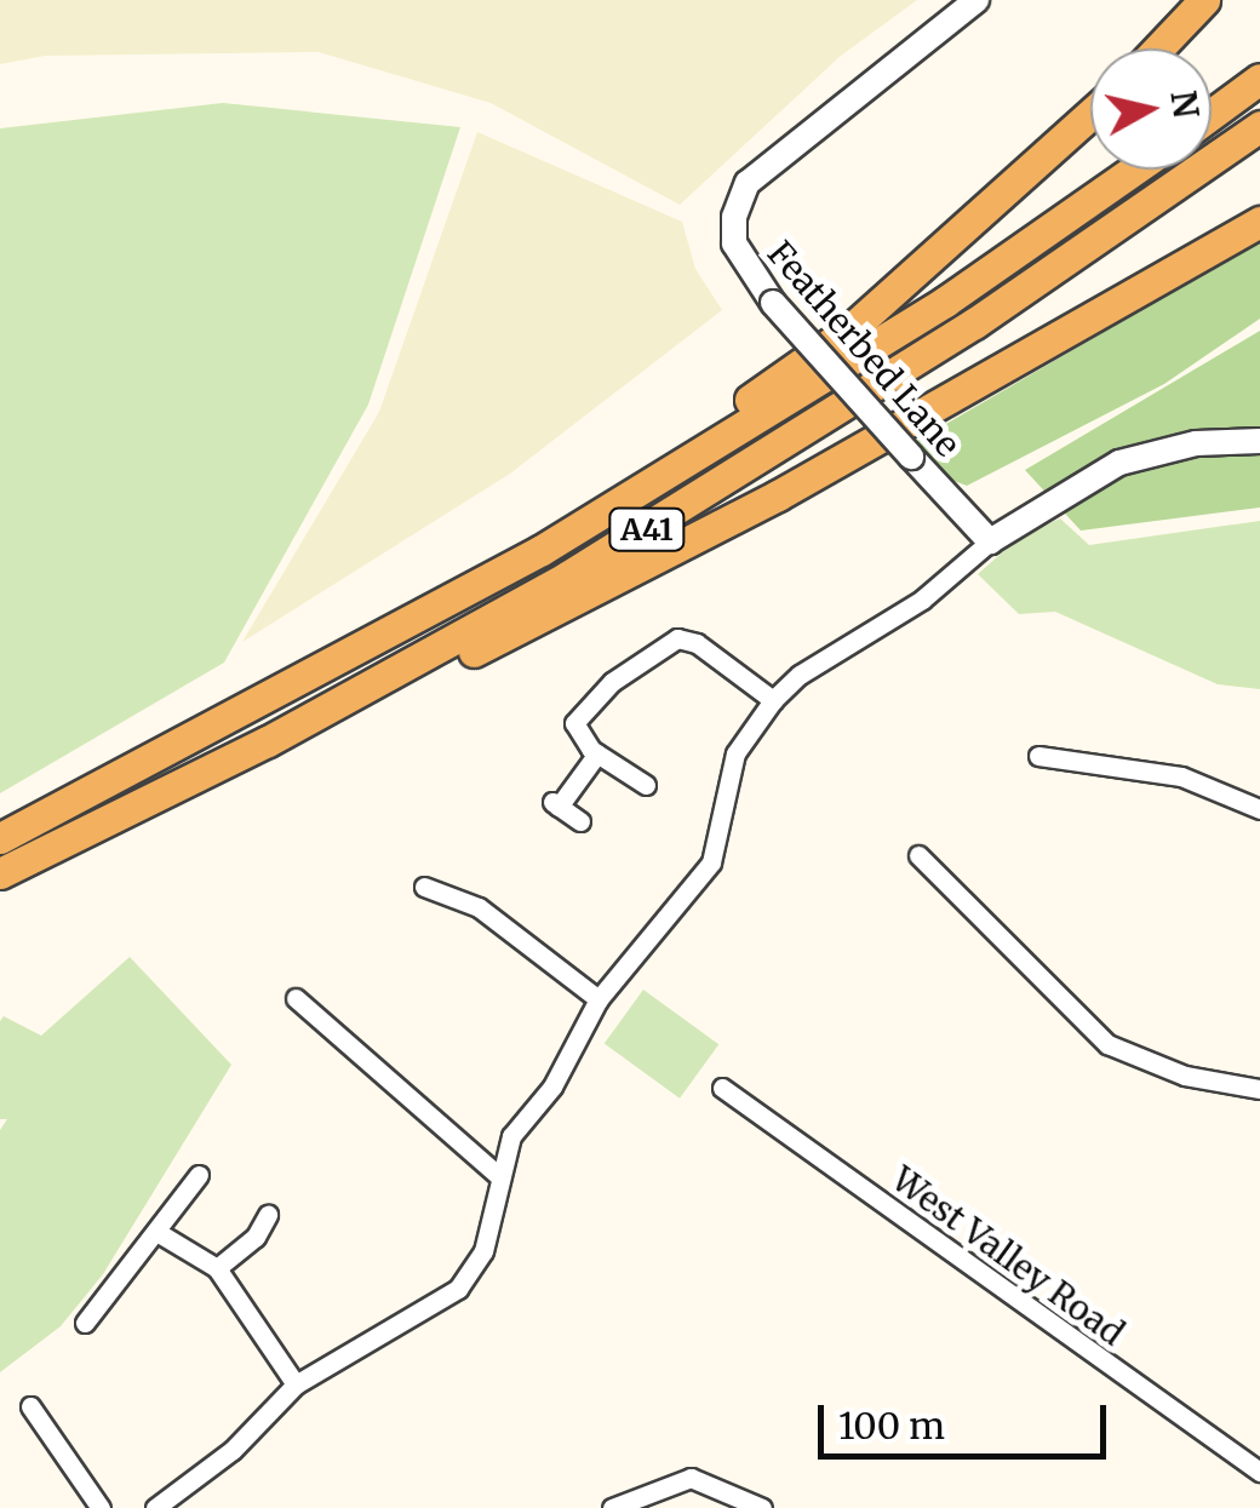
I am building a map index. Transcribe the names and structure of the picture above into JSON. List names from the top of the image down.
{
  "streets": {
    "highway": ["A41"],
    "street": ["Featherbed Lane", "West Valley Road"]
  },
  "scale_bar": "100 m",
  "north": "right"
}
